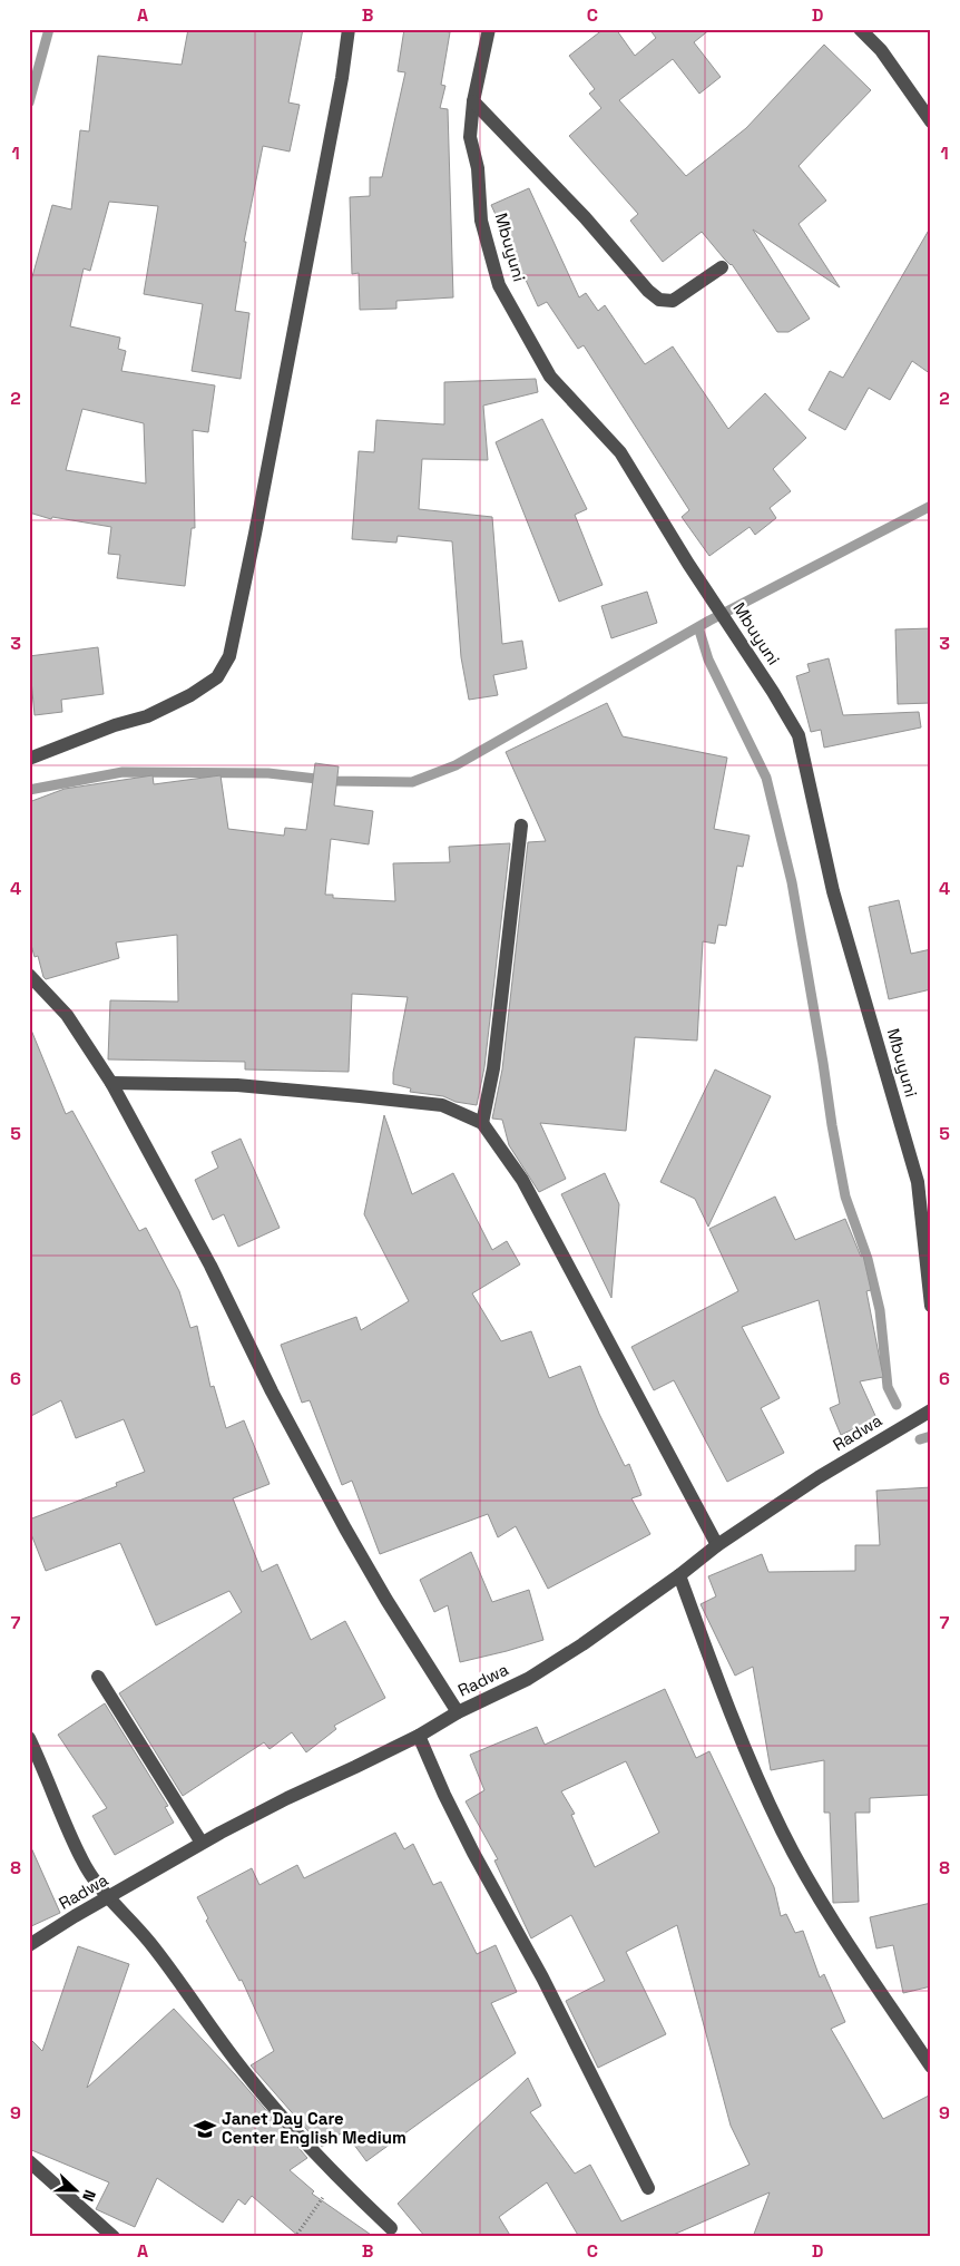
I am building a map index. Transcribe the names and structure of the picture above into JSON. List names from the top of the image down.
{
  "streets": {
    "street": ["Mbuyuni", "Radwa"]
  },
  "places": {
    "school or university": ["Janet Day Care Center English Medium"]
  },
  "north": "right",
  "grid": {
    "columns": [
      "A",
      "B",
      "C",
      "D"
    ],
    "rows": [
      "1",
      "2",
      "3",
      "4",
      "5",
      "6",
      "7",
      "8",
      "9"
    ]
  }
}
